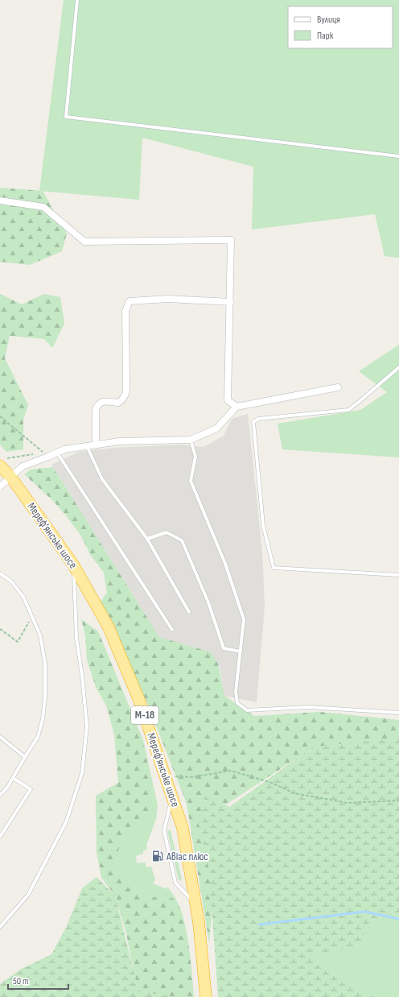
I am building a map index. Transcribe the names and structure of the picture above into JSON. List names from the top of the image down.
{
  "streets": {
    "highway": ["Мереф’янське шосе", "М-18"]
  },
  "places": {
    "fuel station": ["Авіас плюс"]
  },
  "legend": ["Вулиця", "Парк"],
  "scale_bar": "50 m"
}
